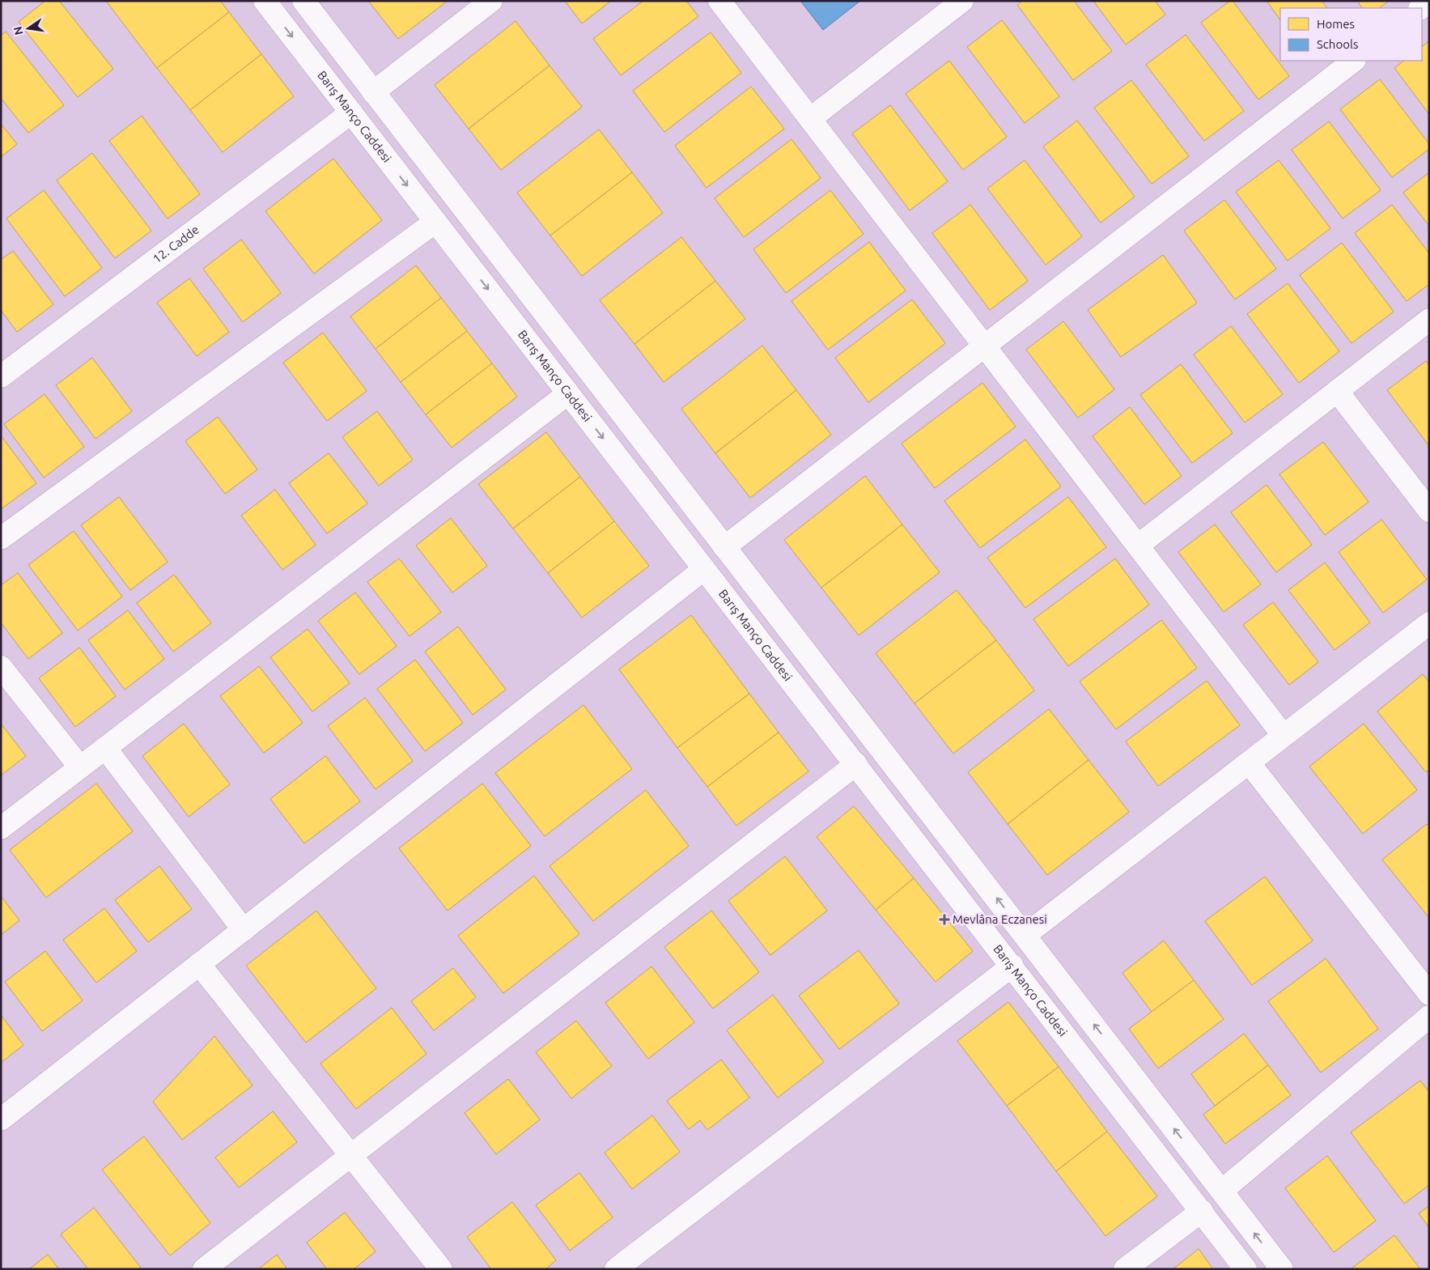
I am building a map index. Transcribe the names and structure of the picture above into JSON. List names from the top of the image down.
{
  "streets": {
    "street": ["Barış Manço Caddesi", "12. Cadde"]
  },
  "crossings": [
    ["Barış Manço Caddesi", "12. Cadde"]
  ],
  "places": {
    "health": ["Mevlâna Eczanesi"]
  },
  "legend": ["Homes", "Schools"],
  "north": "left"
}
